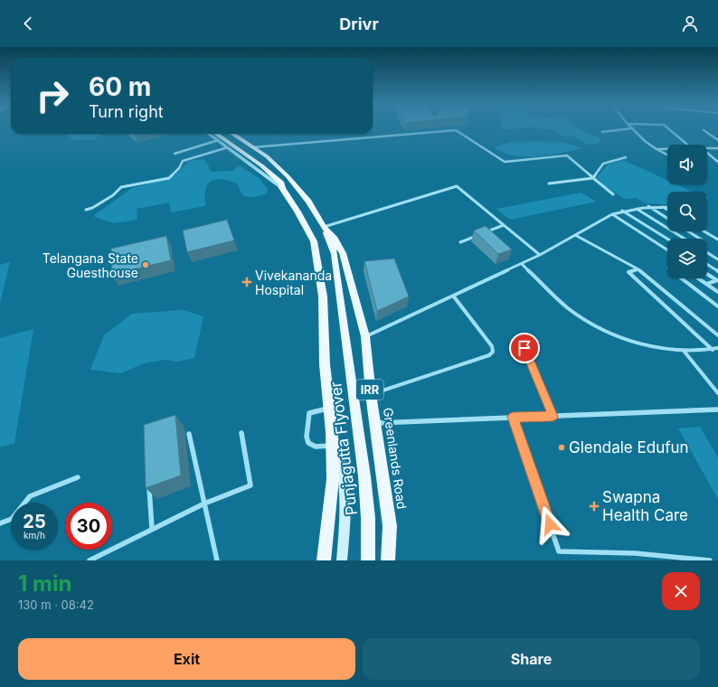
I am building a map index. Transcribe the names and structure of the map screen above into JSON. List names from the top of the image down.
{
  "streets": {
    "main road": ["IRR", "Punjagutta Flyover", "Greenlands Road"]
  },
  "crossings": [
    ["Punjagutta Flyover", "Greenlands Road"]
  ],
  "places": {
    "other": ["Telangana State Guesthouse", "Glendale Edufun"],
    "health": ["Vivekananda Hospital", "Swapna Health Care"]
  },
  "page": {
    "header": "Drivr",
    "turn": ["60 m", "Turn right"],
    "speed": "25 km/h",
    "limit": "30",
    "heading": ["1 min", "130 m · 08:42"],
    "buttons": ["Exit", "Share"]
  }
}
